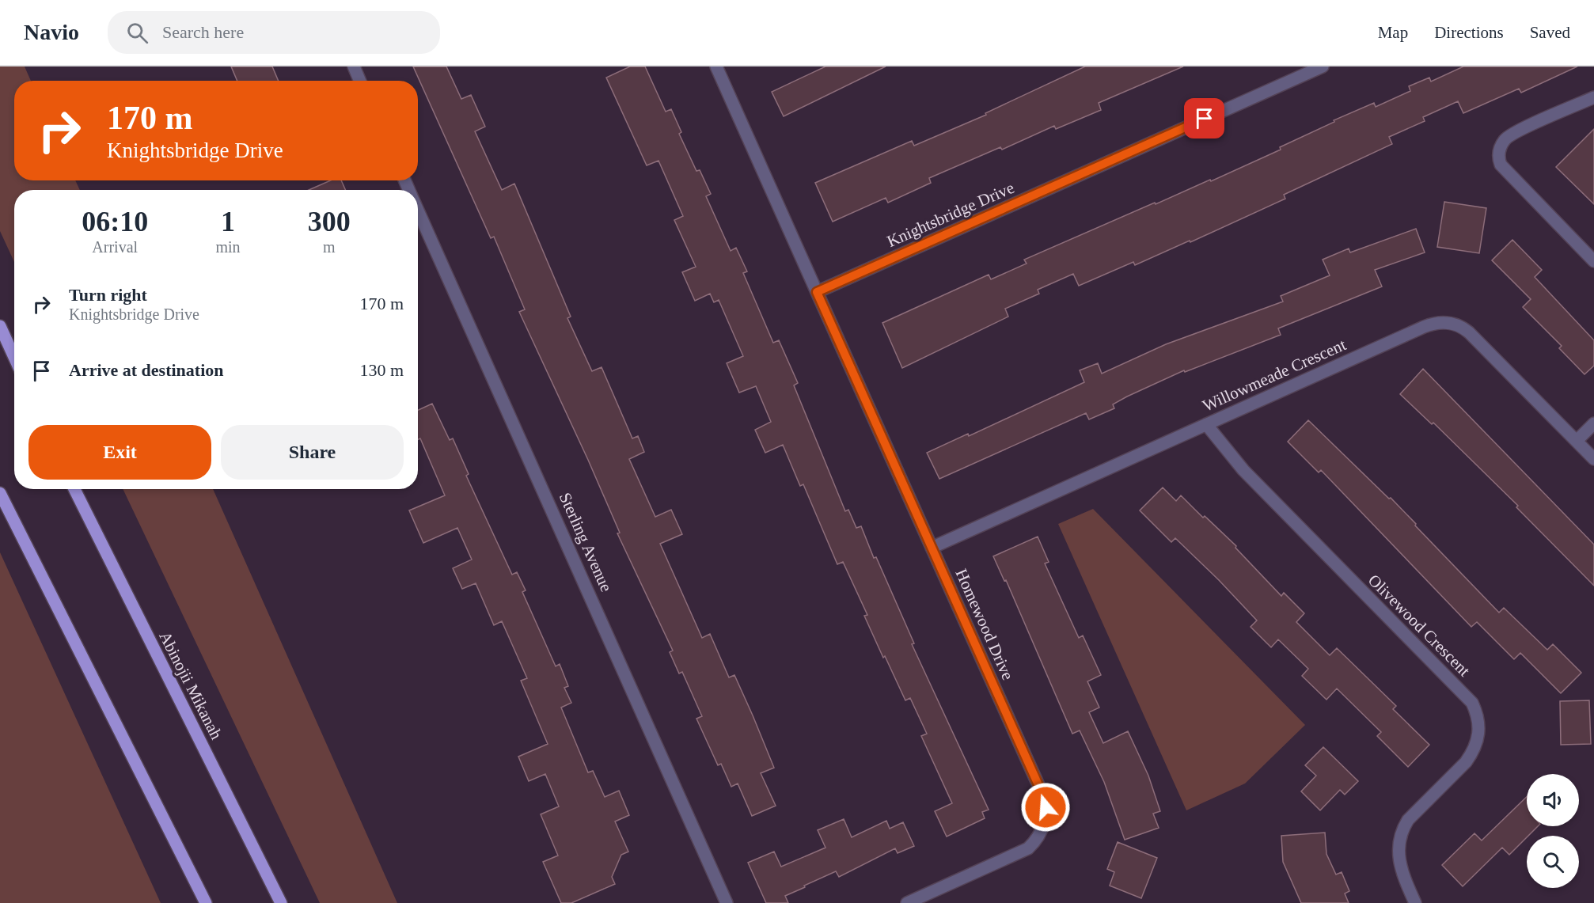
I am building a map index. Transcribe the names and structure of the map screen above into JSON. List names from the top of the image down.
{
  "streets": {
    "main road": ["Abinojii Mikanah"],
    "street": [
      "Knightsbridge Drive",
      "Willowmeade Crescent",
      "Sterling Avenue",
      "Homewood Drive",
      "Olivewood Crescent"
    ]
  },
  "crossings": [
    ["Knightsbridge Drive", "Homewood Drive"],
    ["Willowmeade Crescent", "Homewood Drive"],
    ["Willowmeade Crescent", "Olivewood Crescent"]
  ],
  "page": {
    "header": "Navio",
    "search": "Search here",
    "nav": ["Map", "Directions", "Saved"],
    "turn": ["170 m", "Knightsbridge Drive"],
    "eta": [
      "06:10",
      "Arrival",
      "1",
      "min",
      "300",
      "m"
    ],
    "list": [
      {
        "name": "Turn right",
        "note": "Knightsbridge Drive",
        "value": "170 m"
      },
      {
        "name": "Arrive at destination",
        "value": "130 m"
      }
    ],
    "buttons": ["Exit", "Share"]
  }
}
